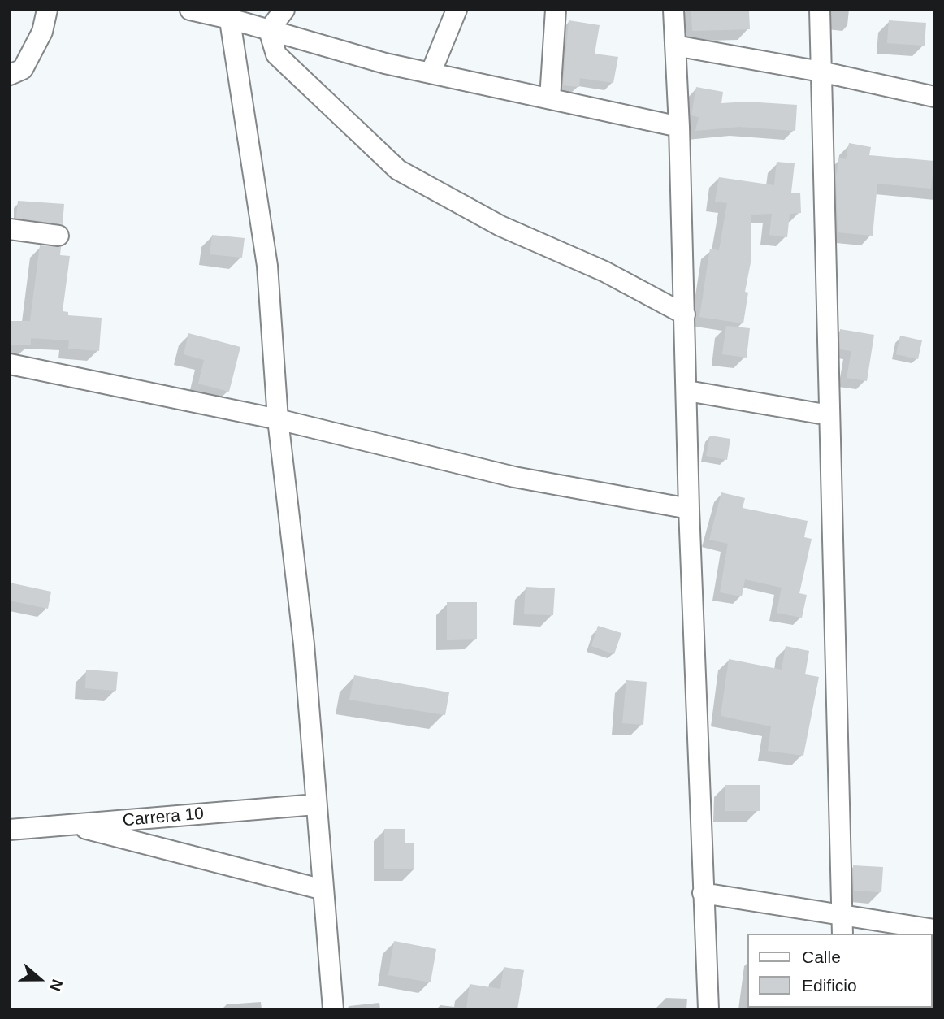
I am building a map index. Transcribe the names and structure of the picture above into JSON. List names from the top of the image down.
{
  "streets": {
    "street": ["Carrera 10"]
  },
  "legend": ["Calle", "Edificio"],
  "north": "right"
}
